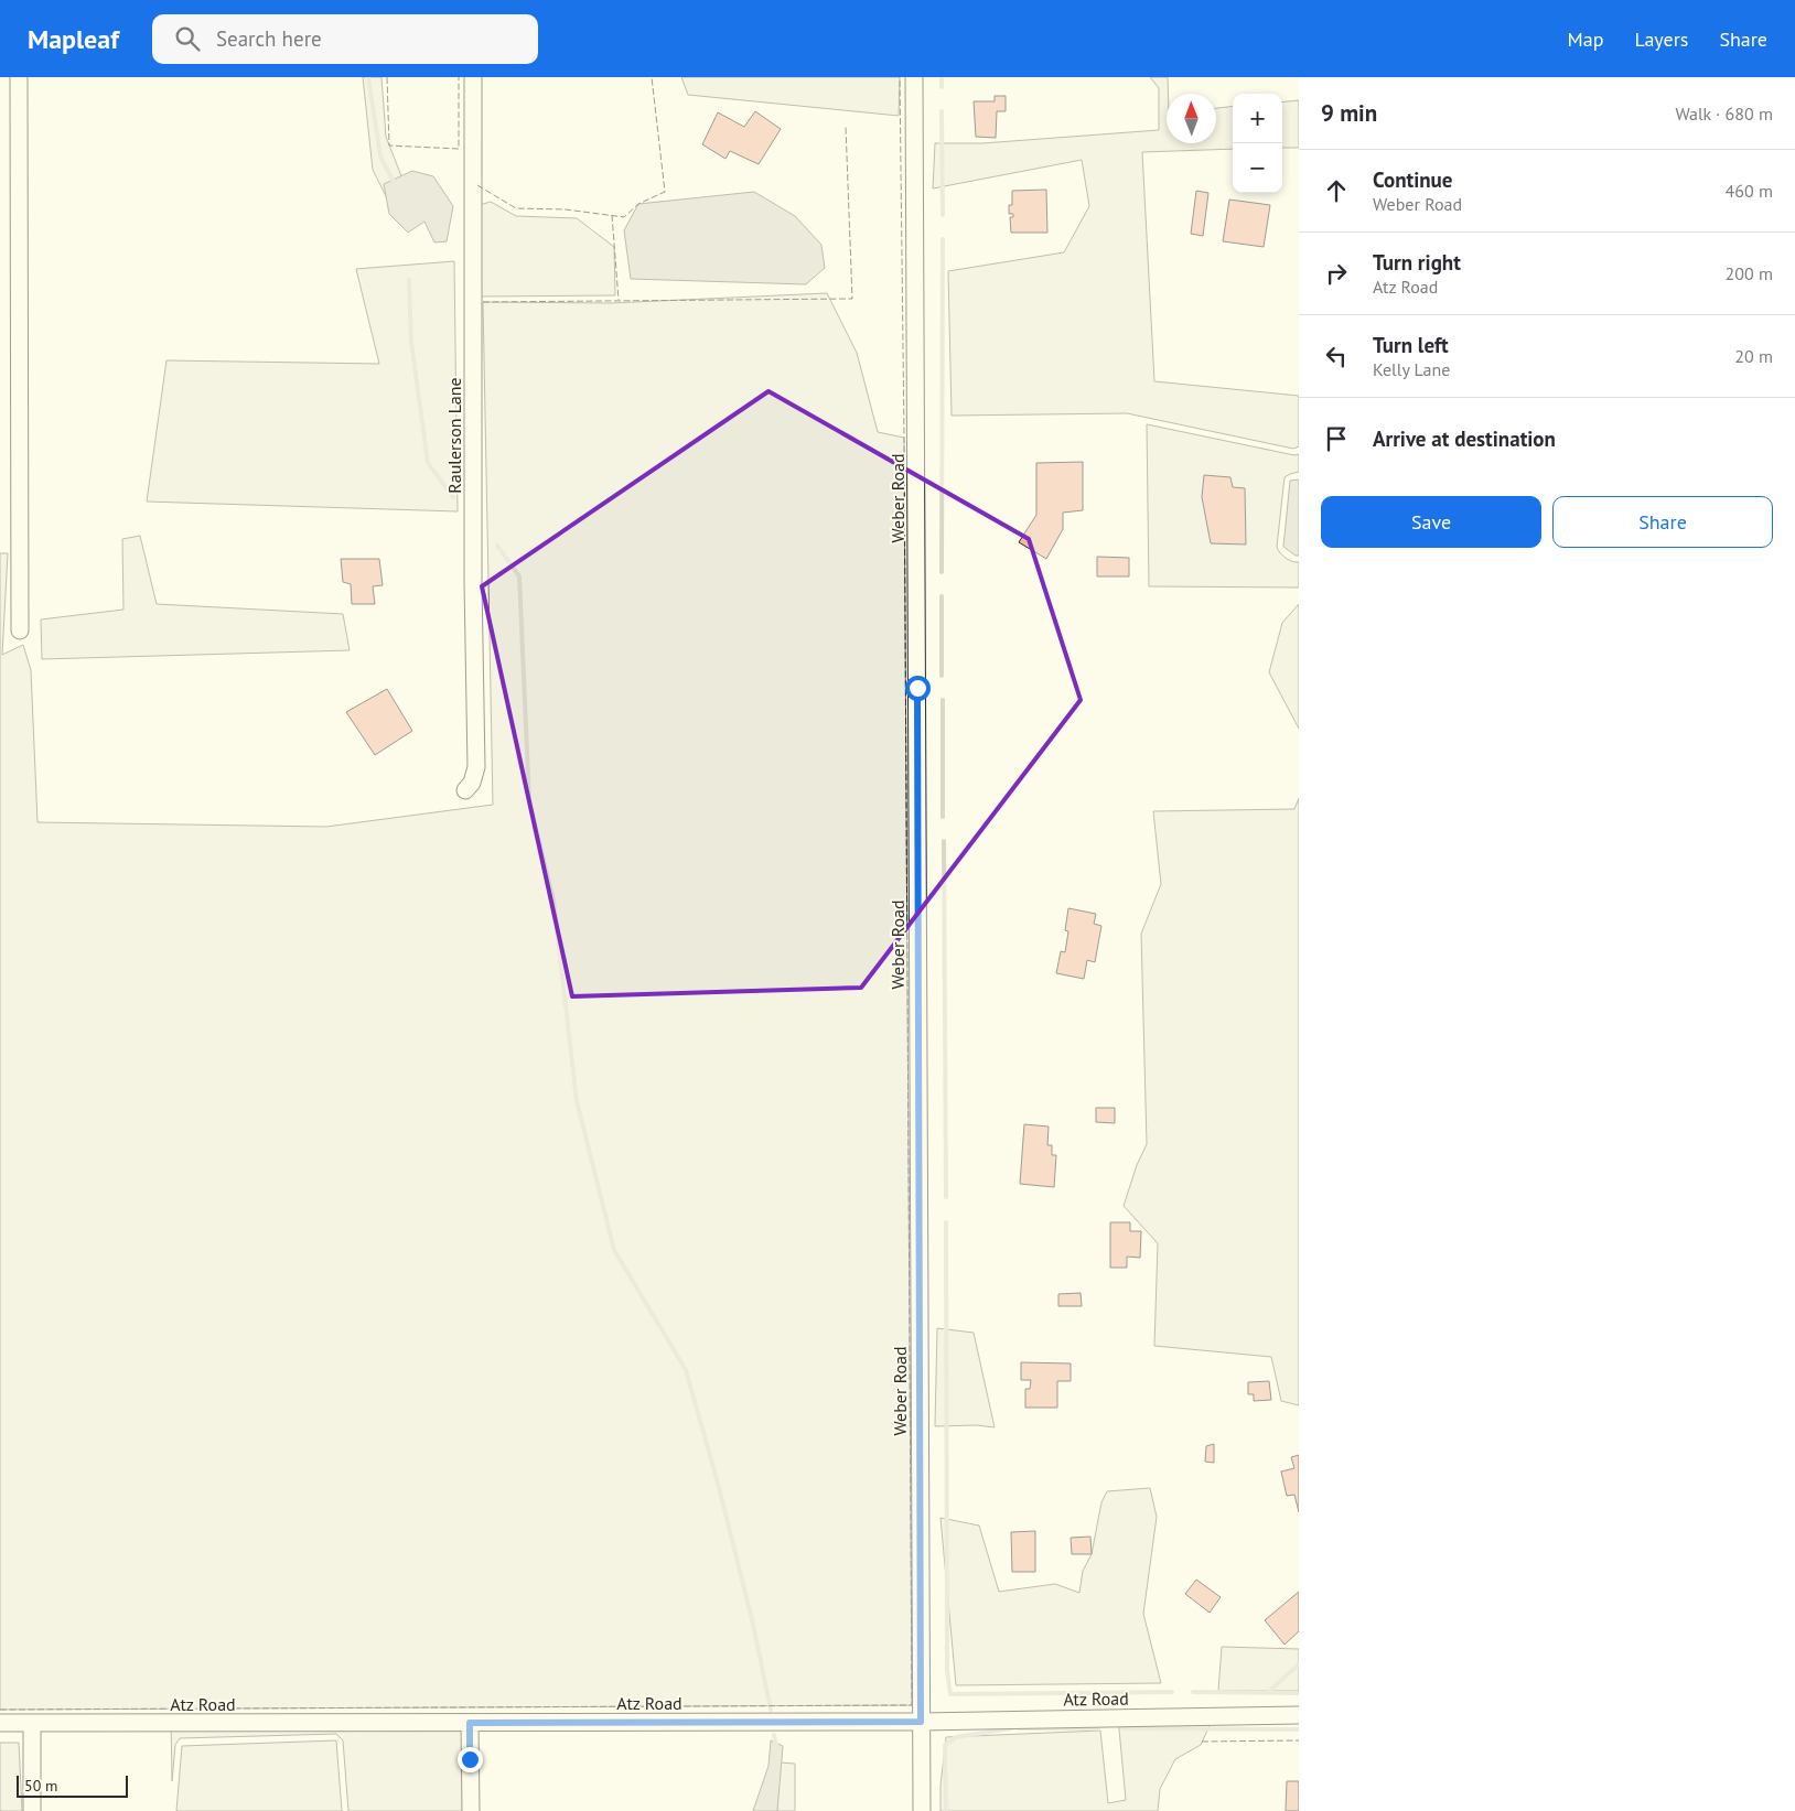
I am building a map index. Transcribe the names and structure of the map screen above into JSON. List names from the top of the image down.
{
  "streets": {
    "street": ["Raulerson Lane", "Weber Road", "Atz Road"]
  },
  "crossings": [
    ["Weber Road", "Atz Road"]
  ],
  "scale_bar": "50 m",
  "north": "top",
  "page": {
    "header": "Mapleaf",
    "search": "Search here",
    "nav": ["Map", "Layers", "Share"],
    "heading": ["9 min", "Walk · 680 m"],
    "map_buttons": ["+", "−"],
    "list": [
      ["Continue", "Weber Road", "460 m"],
      ["Turn right", "Atz Road", "200 m"],
      ["Turn left", "Kelly Lane", "20 m"],
      "Arrive at destination"
    ],
    "buttons": ["Save", "Share"],
    "scale": "50 m"
  }
}
